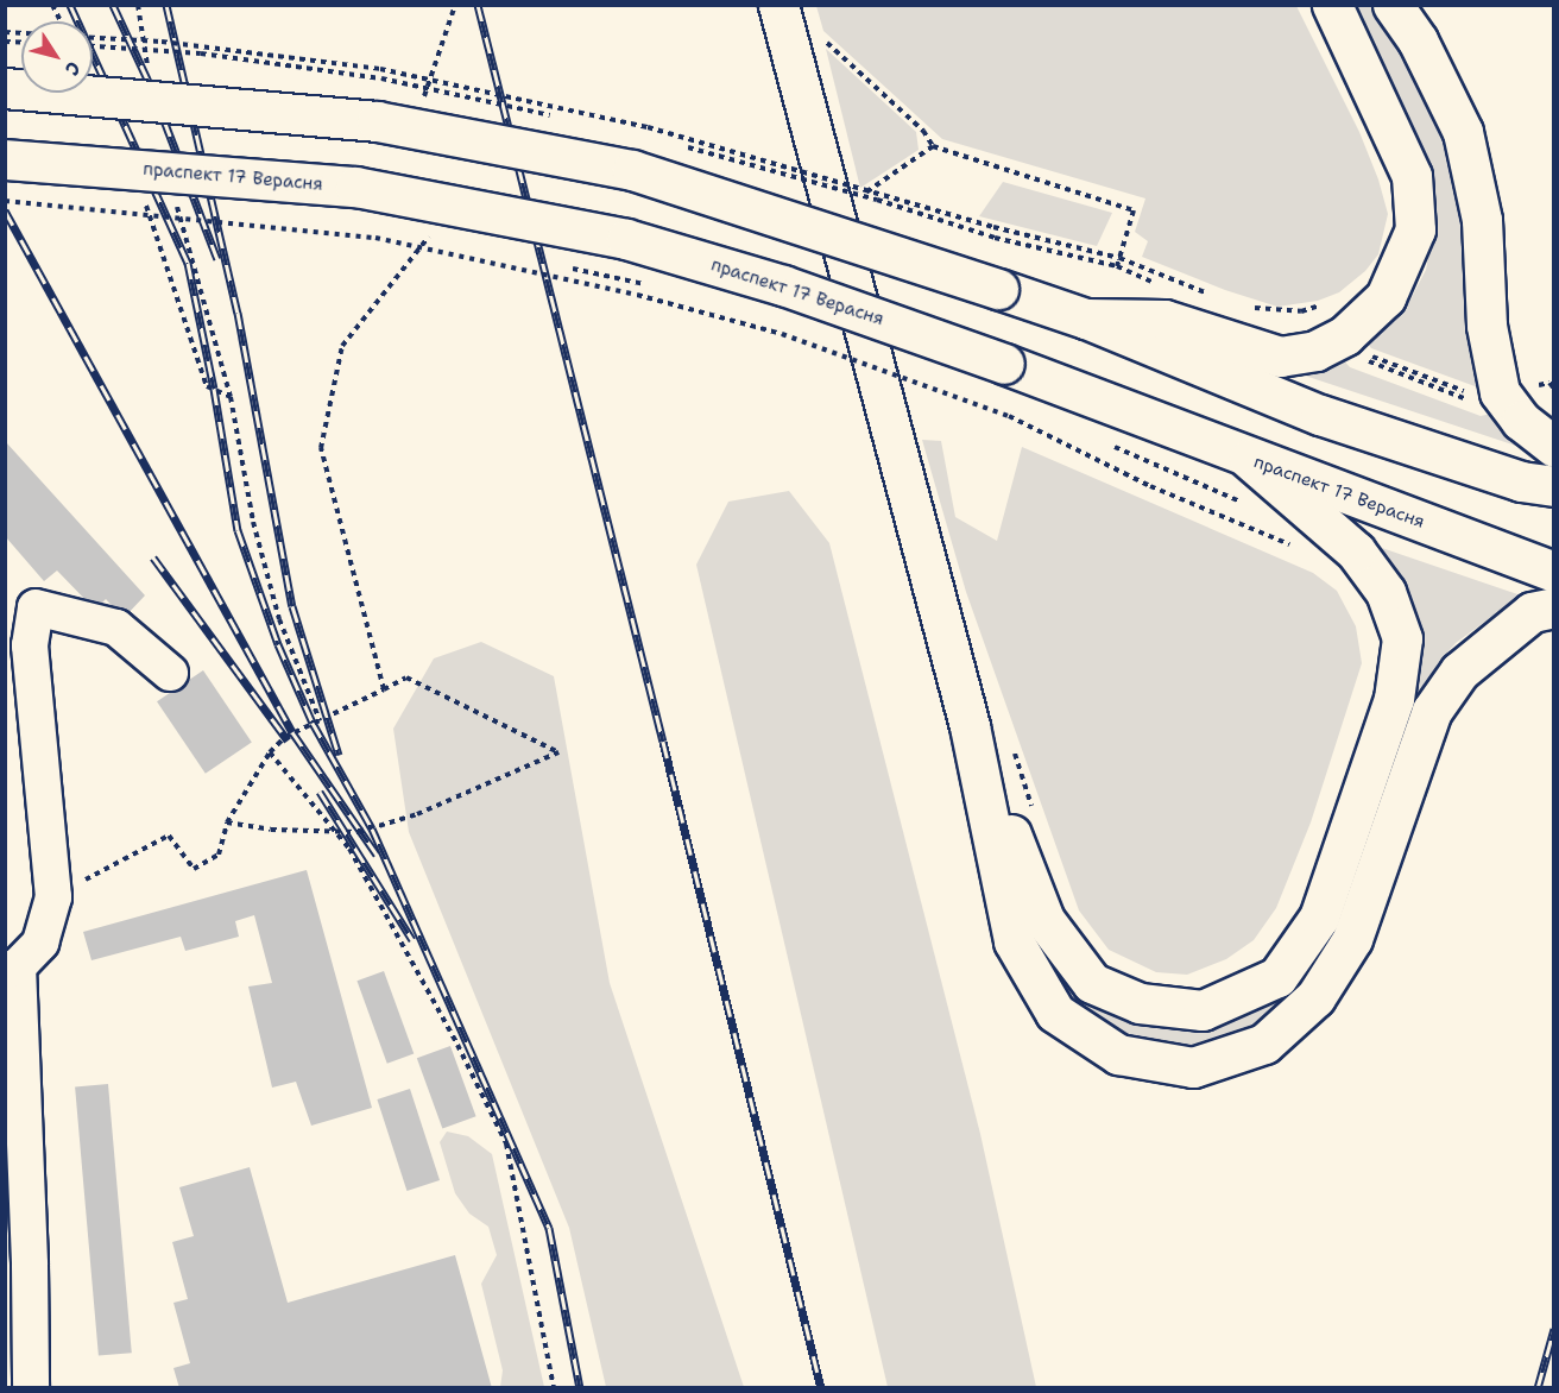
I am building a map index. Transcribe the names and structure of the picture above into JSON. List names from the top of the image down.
{
  "streets": {
    "main road": ["праспект 17 Верасня"]
  },
  "north": "bottom right"
}
